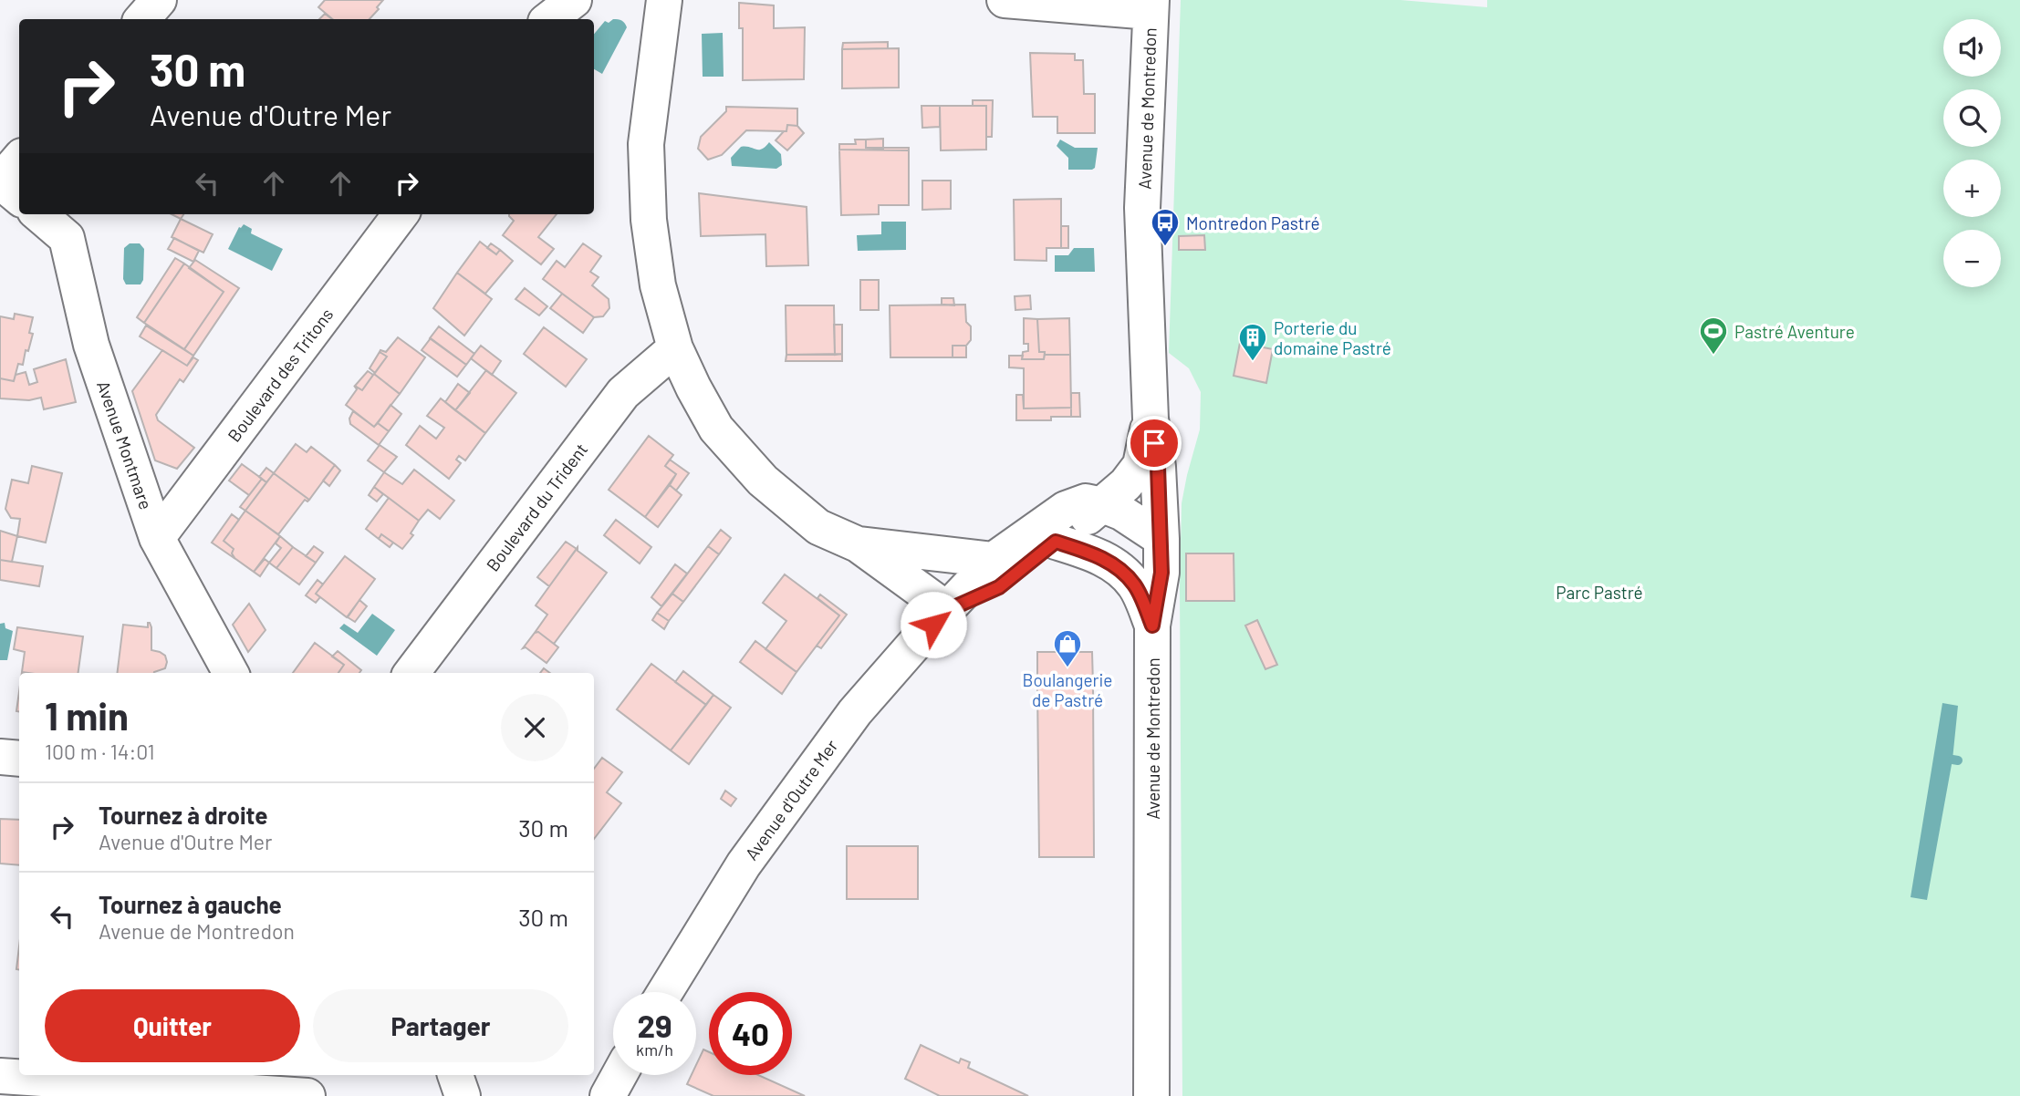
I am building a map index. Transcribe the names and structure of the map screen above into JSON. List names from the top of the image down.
{
  "streets": {
    "street": [
      "Avenue de Montredon",
      "Boulevard des Tritons",
      "Avenue Montmare",
      "Boulevard du Trident",
      "Avenue d'Outre Mer"
    ]
  },
  "crossings": [
    ["Avenue de Montredon", "Avenue d'Outre Mer"],
    ["Boulevard des Tritons", "Avenue Montmare"]
  ],
  "parks": ["Parc Pastré"],
  "places": {
    "bus stop": ["Montredon Pastré"],
    "sports": ["Pastré Aventure"],
    "building": ["Porterie du domaine Pastré"],
    "shop": ["Boulangerie de Pastré"]
  },
  "page": {
    "map_buttons": ["+", "−"],
    "turn": ["30 m", "Avenue d'Outre Mer"],
    "heading": ["1 min", "100 m · 14:01"],
    "list": [
      {
        "name": "Tournez à droite",
        "note": "Avenue d'Outre Mer",
        "value": "30 m"
      },
      {
        "name": "Tournez à gauche",
        "note": "Avenue de Montredon",
        "value": "30 m"
      }
    ],
    "buttons": ["Quitter", "Partager"],
    "speed": "29 km/h",
    "limit": "40"
  }
}
